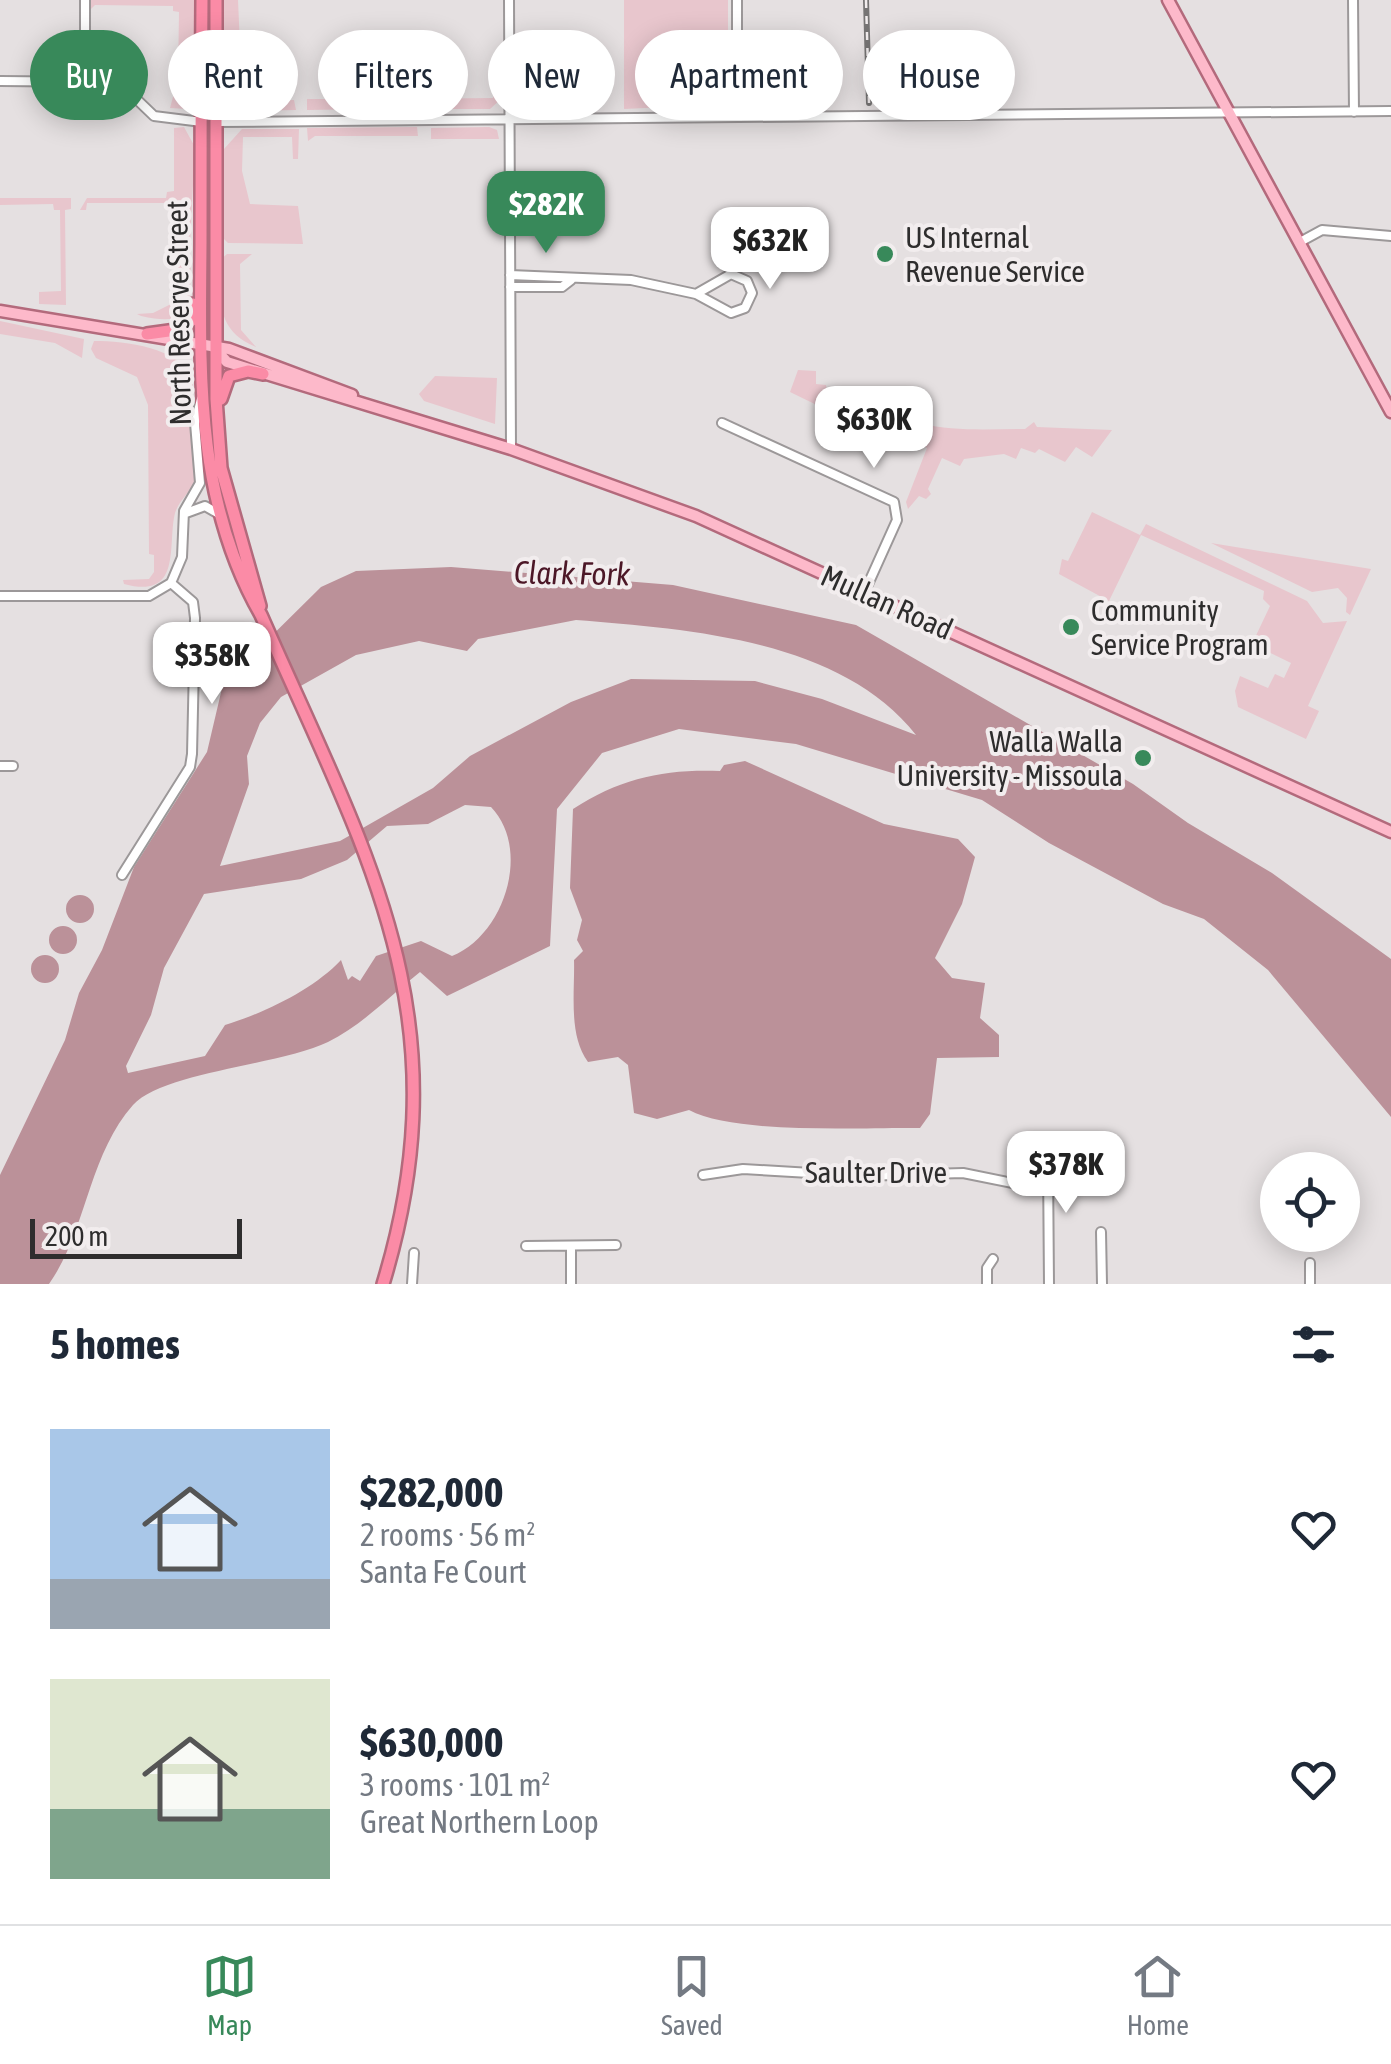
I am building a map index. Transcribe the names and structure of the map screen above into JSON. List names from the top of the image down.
{
  "streets": {
    "highway": ["North Reserve Street"],
    "main road": ["Mullan Road"],
    "street": ["Saulter Drive"]
  },
  "crossings": [
    ["North Reserve Street", "Mullan Road"]
  ],
  "water": ["Clark Fork"],
  "places": ["US Internal Revenue Service", "Community Service Program", "Walla Walla University - Missoula"],
  "scale_bar": "200 m",
  "page": {
    "chip": [
      "Buy",
      "Rent",
      "Filters",
      "New",
      "Apartment",
      "House"
    ],
    "price": [
      "$282K",
      "$632K",
      "$630K",
      "$358K",
      "$378K"
    ],
    "scale": "200 m",
    "heading": "5 homes",
    "list": [
      {
        "name": "$282,000",
        "note": "2 rooms · 56 m² · Santa Fe Court"
      },
      {
        "name": "$630,000",
        "note": "3 rooms · 101 m² · Great Northern Loop"
      }
    ],
    "tabs": ["Map", "Saved", "Home"]
  }
}
